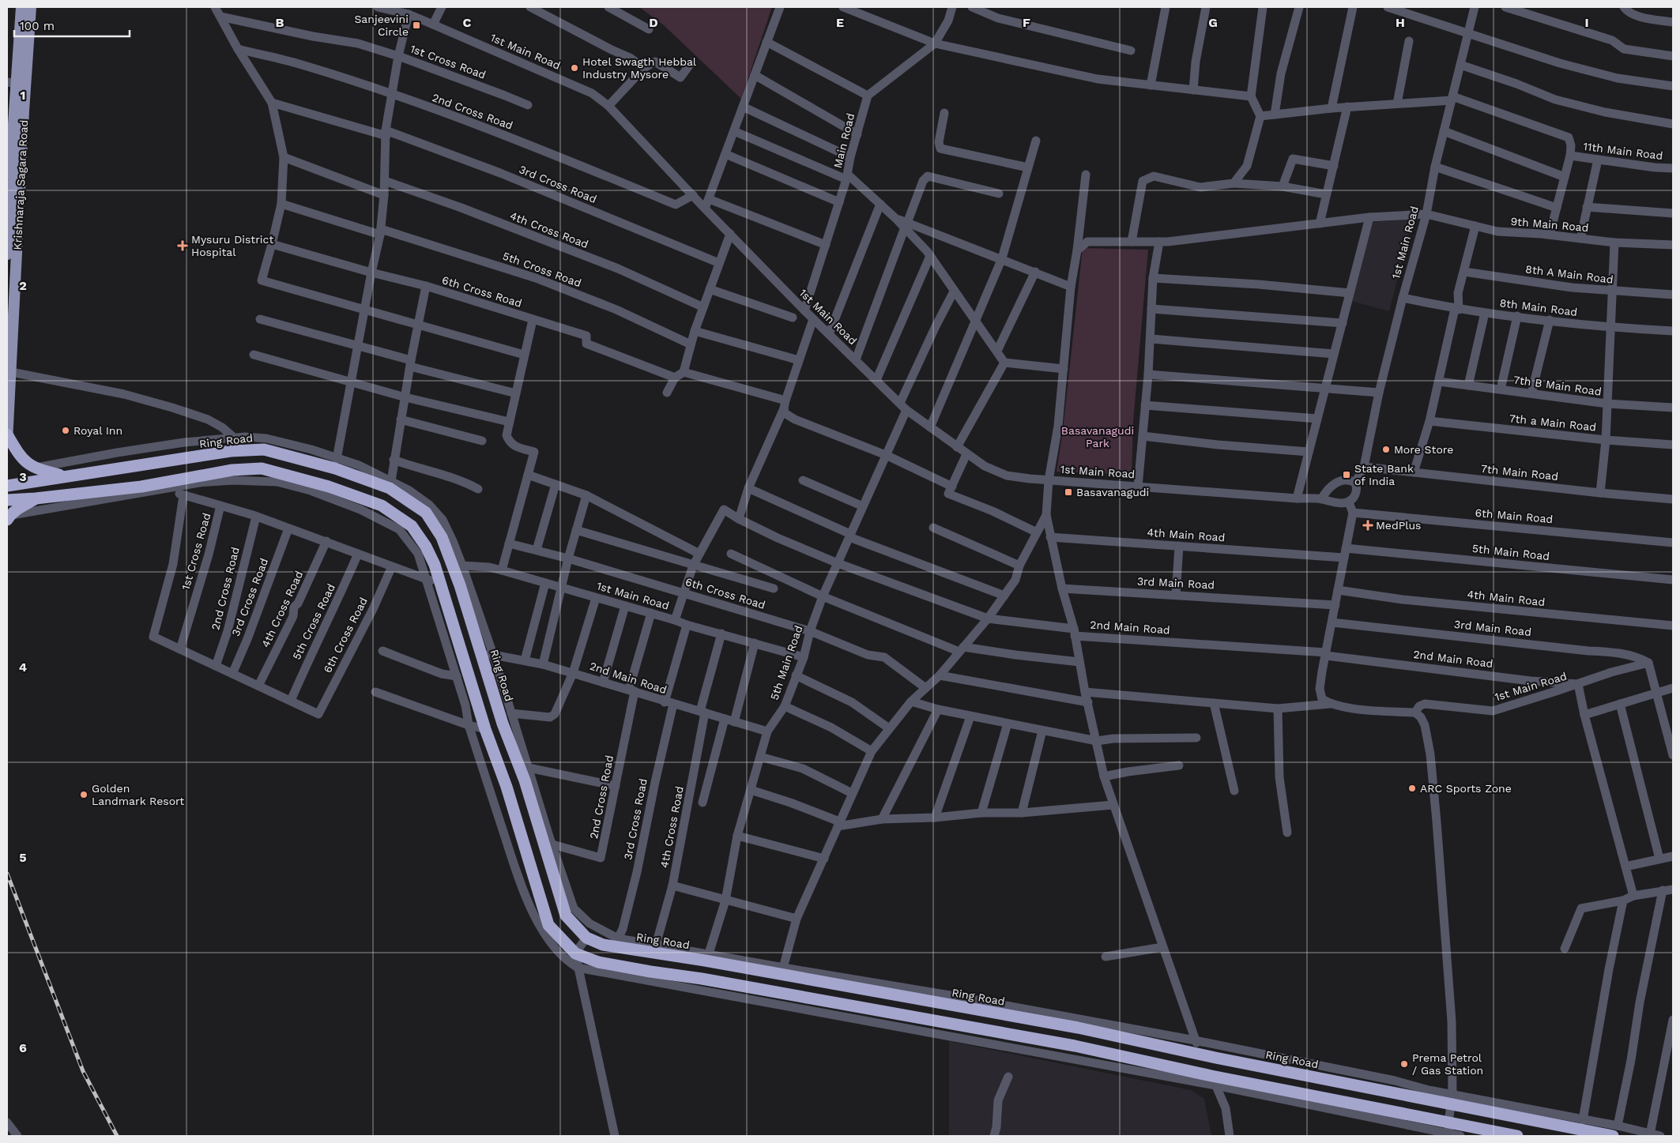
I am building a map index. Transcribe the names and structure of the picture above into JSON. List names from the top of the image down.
{
  "streets": {
    "highway": ["Ring Road"],
    "main road": ["Krishnaraja Sagara Road"],
    "street": [
      "1st Main Road",
      "1st Cross Road",
      "2nd Cross Road",
      "Main Road",
      "11th Main Road",
      "3rd Cross Road",
      "9th Main Road",
      "4th Cross Road",
      "5th Cross Road",
      "8th A Main Road",
      "6th Cross Road",
      "8th Main Road",
      "7th B Main Road",
      "7th a Main Road",
      "7th Main Road",
      "6th Main Road",
      "4th Main Road",
      "5th Main Road",
      "3rd Main Road",
      "2nd Main Road"
    ]
  },
  "crossings": [
    ["1st Main Road", "2nd Cross Road"],
    ["1st Main Road", "Main Road"],
    ["1st Main Road", "3rd Cross Road"],
    ["1st Main Road", "9th Main Road"],
    ["1st Main Road", "4th Cross Road"],
    ["1st Main Road", "8th Main Road"],
    ["1st Main Road", "Ring Road"],
    ["1st Main Road", "7th Main Road"],
    ["1st Main Road", "5th Main Road"],
    ["1st Main Road", "3rd Main Road"],
    ["1st Main Road", "2nd Main Road"],
    ["2nd Cross Road", "2nd Main Road"],
    ["3rd Cross Road", "2nd Main Road"],
    ["4th Cross Road", "2nd Main Road"],
    ["5th Cross Road", "6th Cross Road"],
    ["6th Cross Road", "5th Main Road"],
    ["Ring Road", "2nd Main Road"],
    ["4th Main Road", "5th Main Road"],
    ["5th Main Road", "2nd Main Road"]
  ],
  "parks": ["Basavanagudi Park"],
  "places": {
    "transit": ["Sanjeevini Circle", "State Bank of India", "Basavanagudi"],
    "other": [
      "Hotel Swagth Hebbal Industry Mysore",
      "Royal Inn",
      "More Store",
      "ARC Sports Zone",
      "Golden Landmark Resort",
      "Prema Petrol / Gas Station"
    ],
    "health": ["Mysuru District Hospital", "MedPlus"]
  },
  "scale_bar": "100 m",
  "grid": {
    "columns": [
      "B",
      "C",
      "D",
      "E",
      "F",
      "G",
      "H",
      "I"
    ],
    "rows": [
      "1",
      "2",
      "3",
      "4",
      "5",
      "6"
    ]
  }
}
